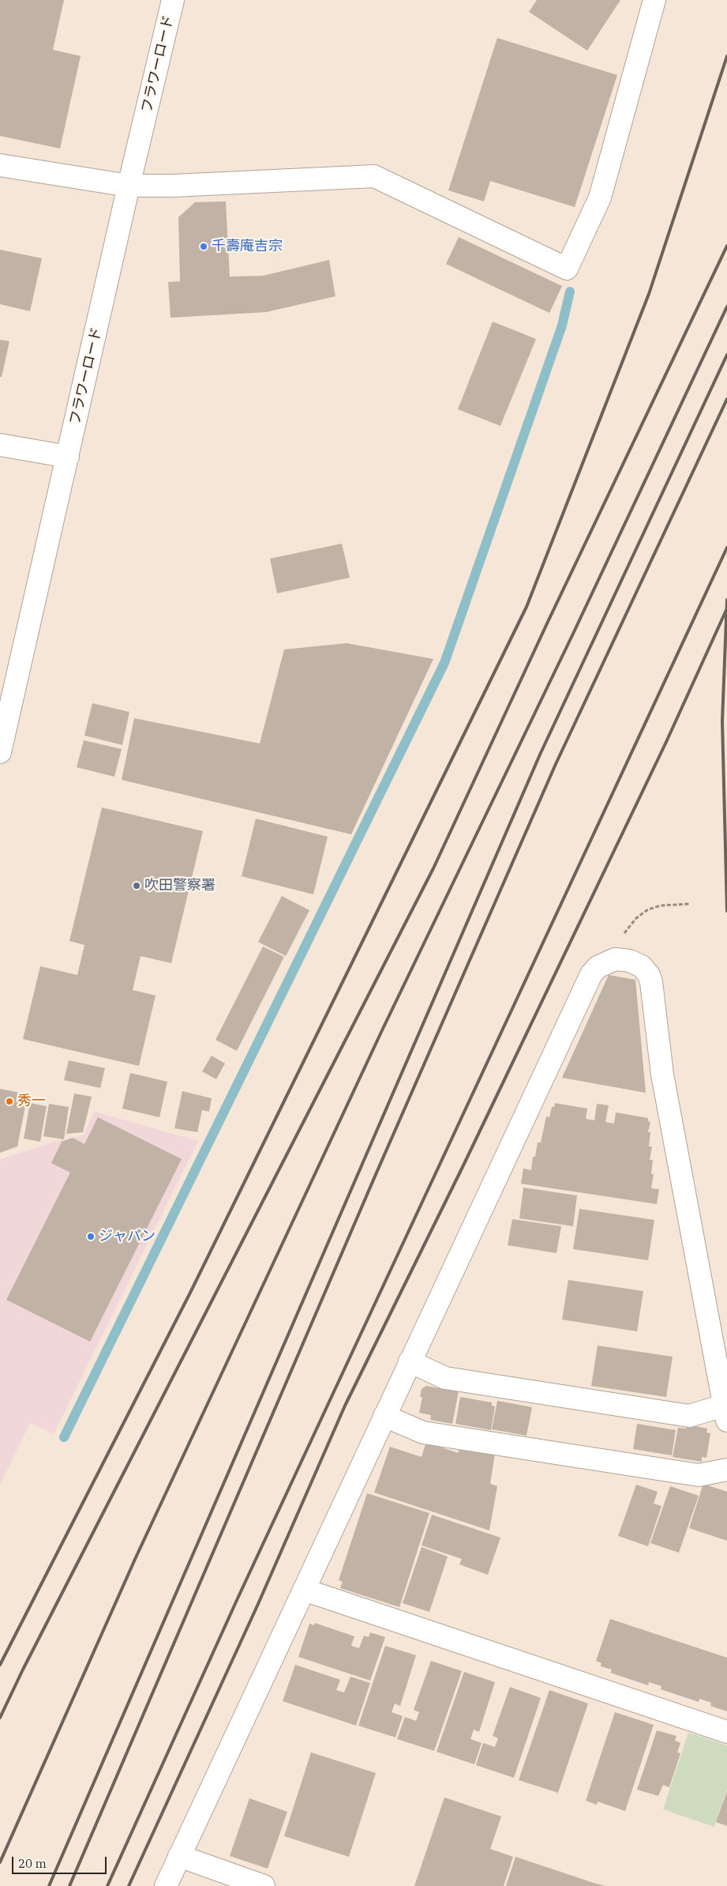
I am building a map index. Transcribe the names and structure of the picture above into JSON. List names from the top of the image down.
{
  "streets": {
    "street": ["フラワーロード"]
  },
  "places": [
    "千壽庵吉宗",
    "吹田警察署",
    "秀一",
    "ジャパン"
  ],
  "scale_bar": "20 m"
}
